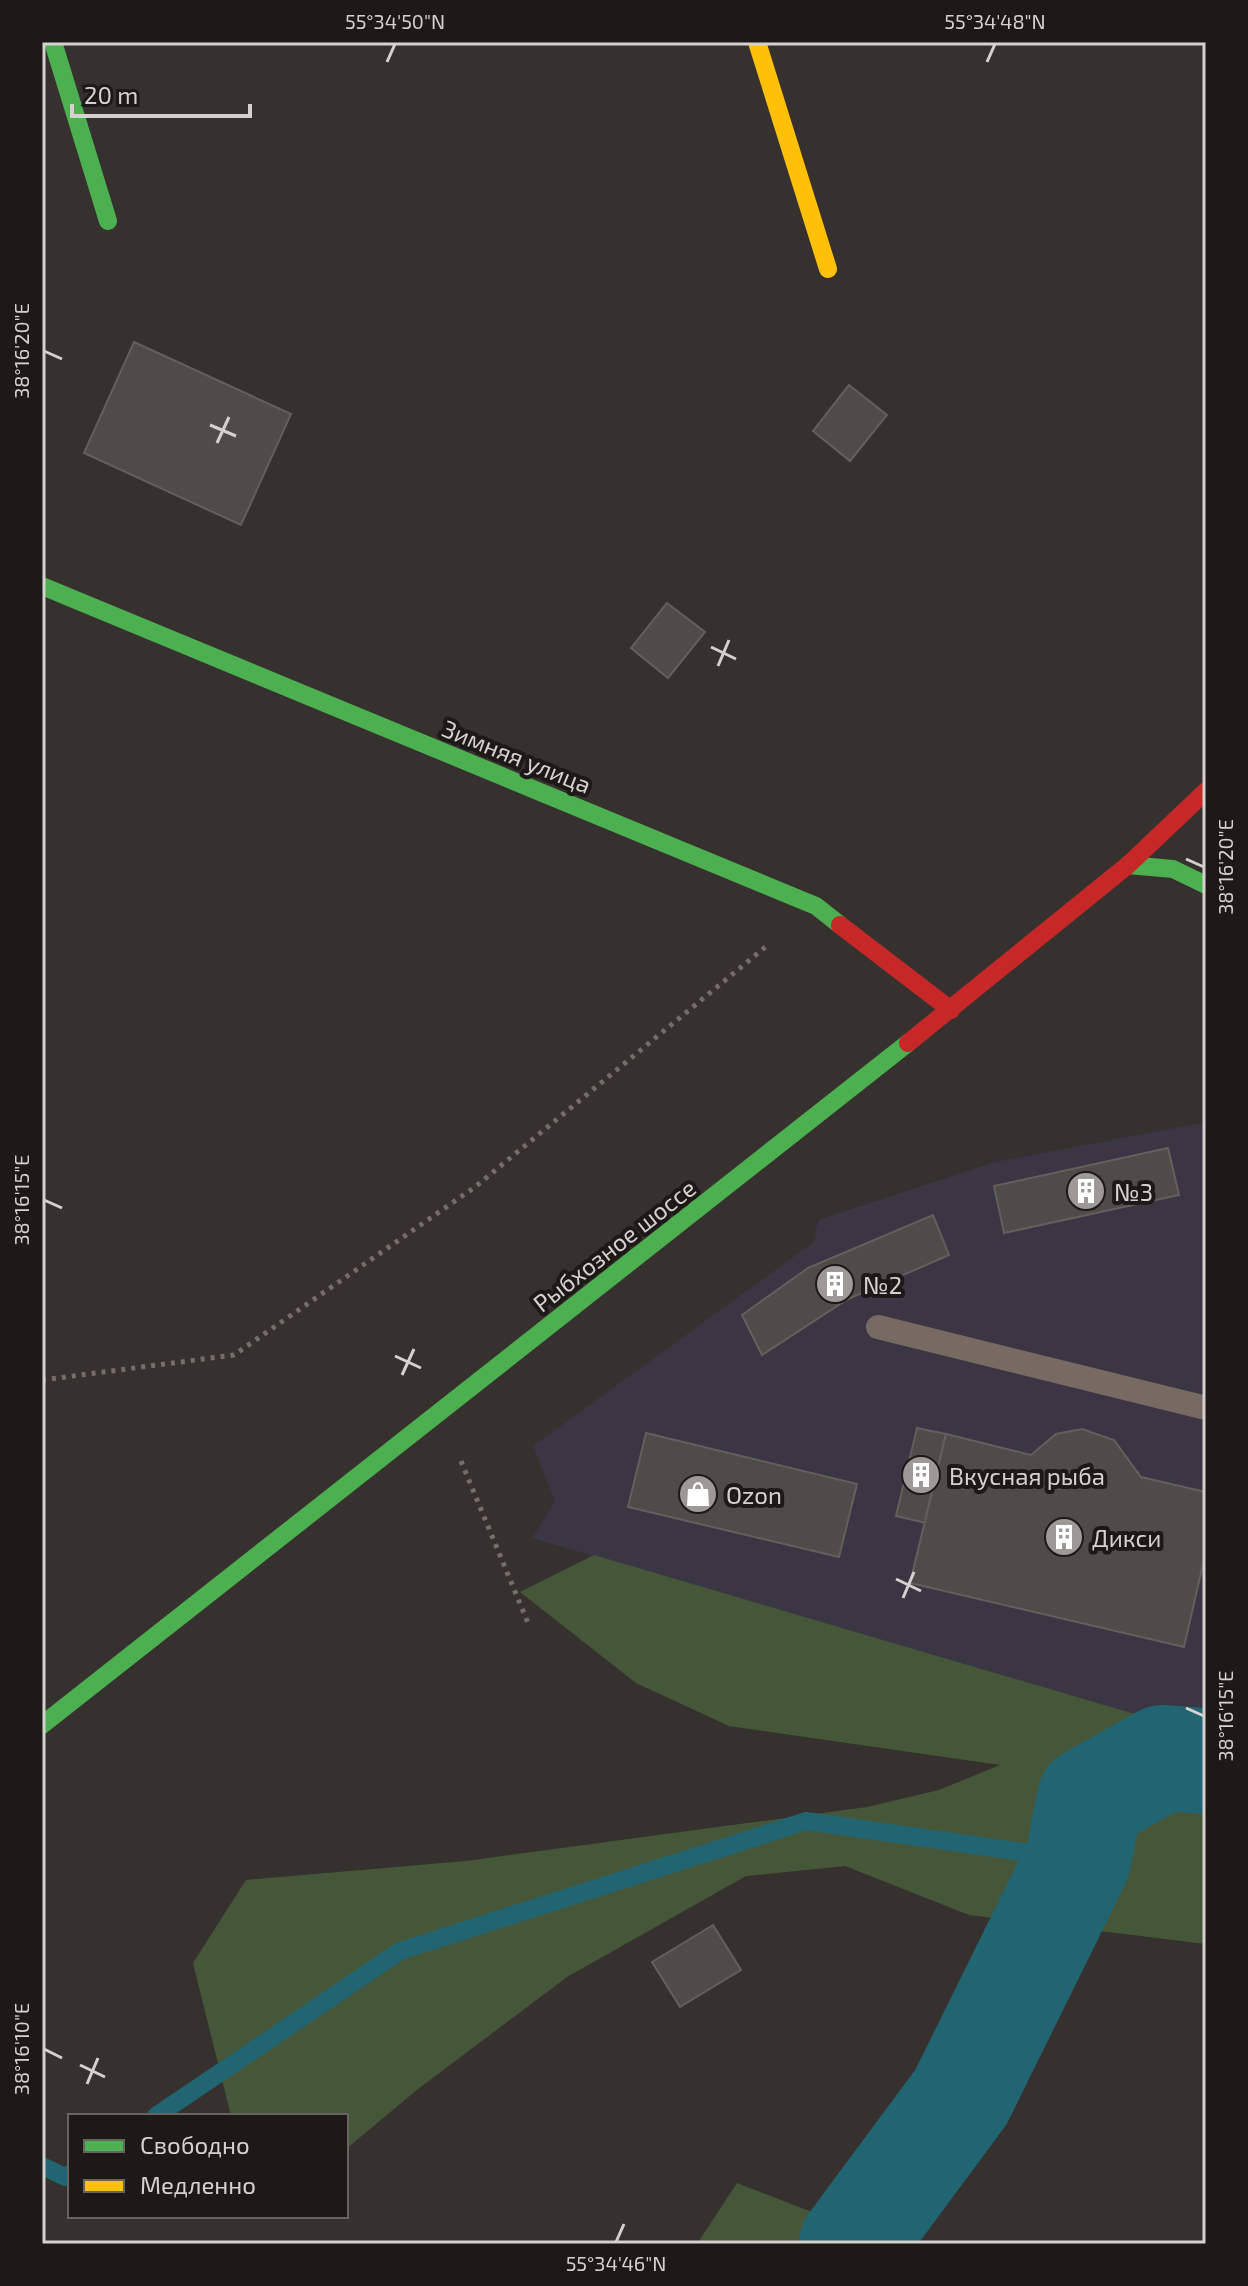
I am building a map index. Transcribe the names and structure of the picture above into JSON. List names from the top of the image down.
{
  "streets": {
    "street": ["Зимняя улица", "Рыбхозное шоссе"]
  },
  "crossings": [
    ["Зимняя улица", "Рыбхозное шоссе"]
  ],
  "places": {
    "building": [
      "№3",
      "№2",
      "Вкусная рыба",
      "Дикси"
    ],
    "shop": ["Ozon"]
  },
  "legend": ["Свободно", "Медленно"],
  "scale_bar": "20 m",
  "coordinates": [
    "55°34'50\"N",
    "55°34'48\"N",
    "38°16'20\"E",
    "38°16'15\"E",
    "38°16'10\"E",
    "55°34'46\"N"
  ]
}
